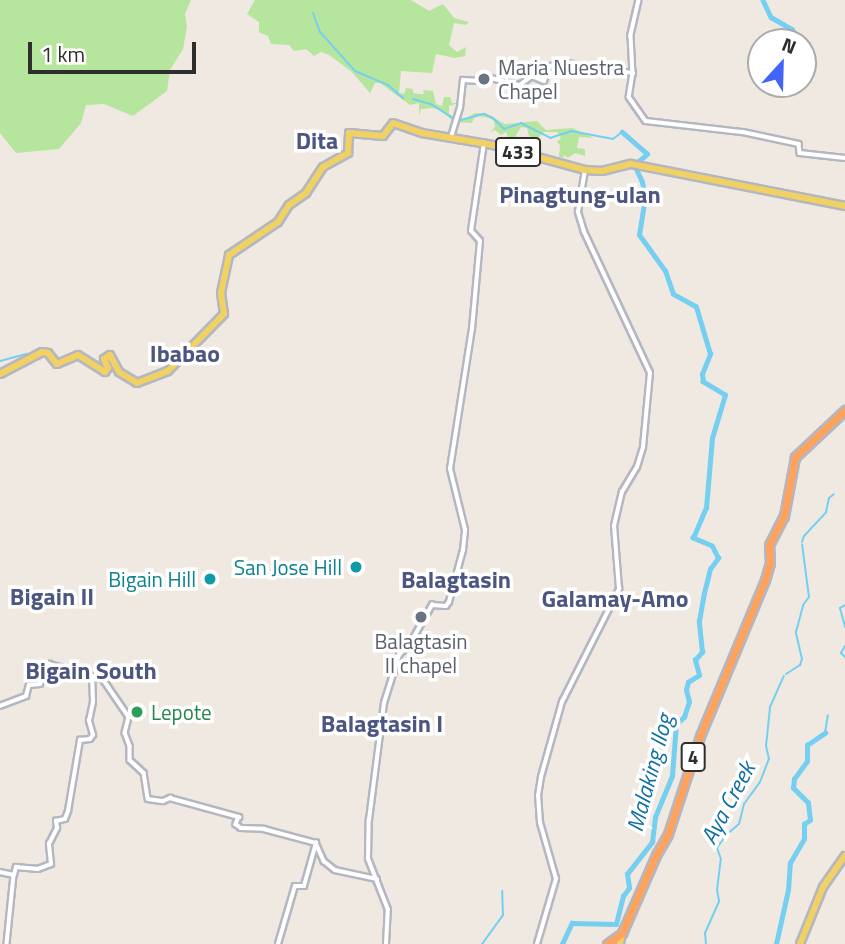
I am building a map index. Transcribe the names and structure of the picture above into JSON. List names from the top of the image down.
{
  "streets": {
    "highway": ["4"],
    "main road": ["433"]
  },
  "districts": [
    "Dita",
    "Pinagtung-ulan",
    "Ibabao",
    "Balagtasin",
    "Bigain II",
    "Galamay-Amo",
    "Bigain South",
    "Balagtasin I"
  ],
  "water": ["Malaking Ilog", "Aya Creek"],
  "places": [
    "Maria Nuestra Chapel",
    "San Jose Hill",
    "Bigain Hill",
    "Balagtasin II chapel",
    "Lepote"
  ],
  "scale_bar": "1 km",
  "north": "top"
}
